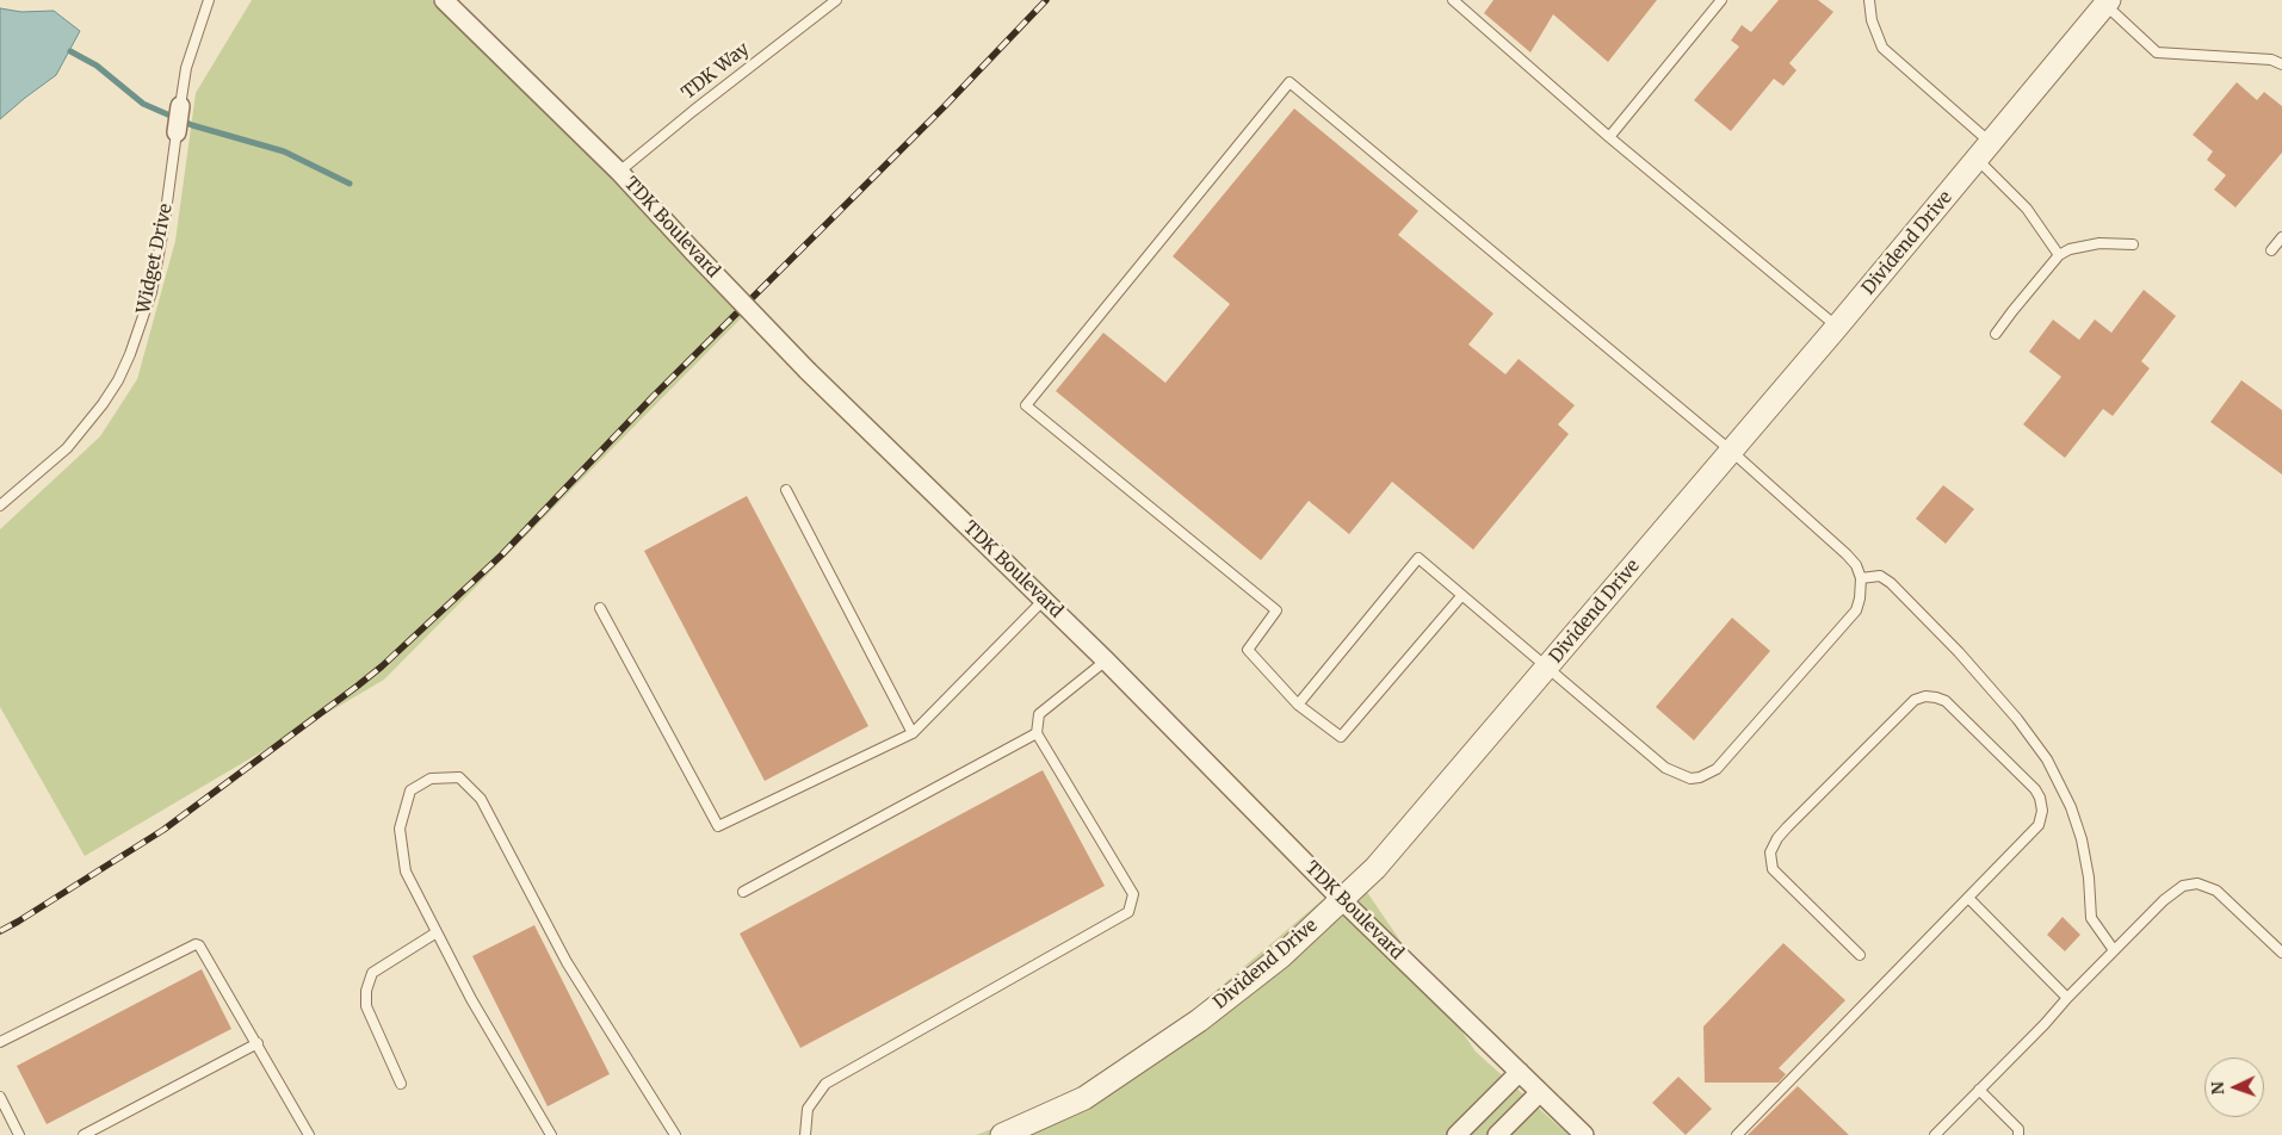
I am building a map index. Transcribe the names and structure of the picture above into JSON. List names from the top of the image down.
{
  "streets": {
    "street": ["TDK Boulevard", "Dividend Drive", "Widget Drive"],
    "lane": ["TDK Way"]
  },
  "crossings": [
    ["TDK Way", "TDK Boulevard"],
    ["TDK Boulevard", "Dividend Drive"]
  ],
  "north": "left"
}
